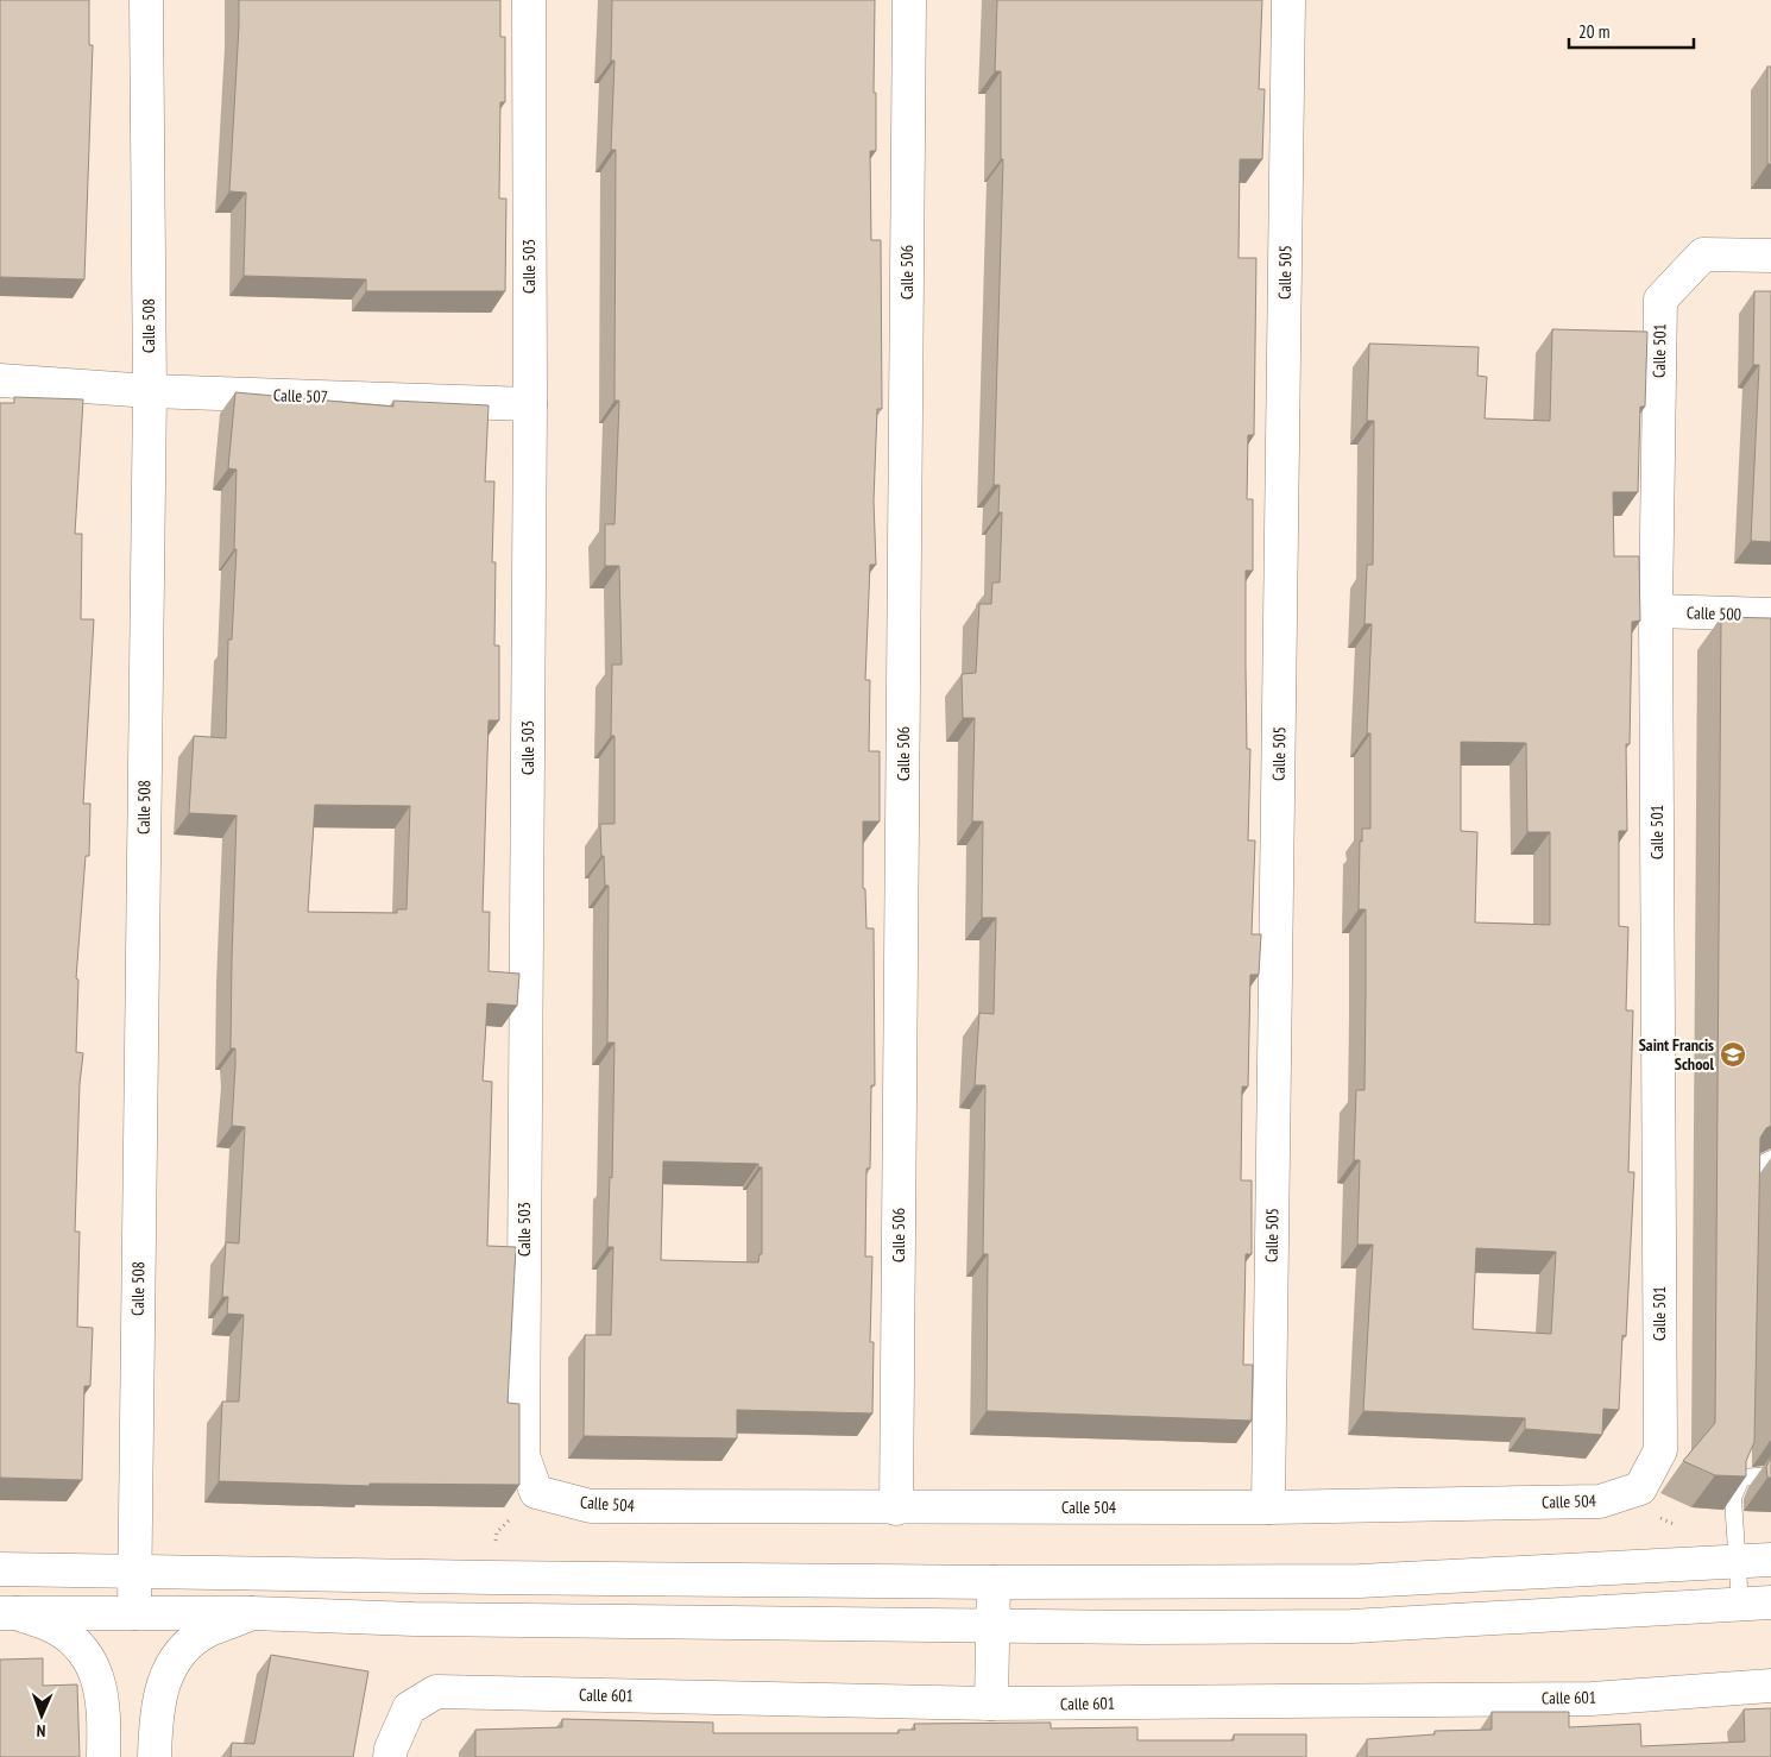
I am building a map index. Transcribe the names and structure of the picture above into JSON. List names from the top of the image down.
{
  "streets": {
    "street": [
      "Calle 503",
      "Calle 506",
      "Calle 505",
      "Calle 508",
      "Calle 501",
      "Calle 507",
      "Calle 500",
      "Calle 504",
      "Calle 601"
    ]
  },
  "crossings": [
    ["Calle 503", "Calle 507"],
    ["Calle 503", "Calle 504"],
    ["Calle 506", "Calle 504"],
    ["Calle 505", "Calle 504"],
    ["Calle 508", "Calle 507"],
    ["Calle 501", "Calle 500"],
    ["Calle 501", "Calle 504"]
  ],
  "places": {
    "school or university": ["Saint Francis School"]
  },
  "scale_bar": "20 m",
  "north": "bottom"
}
